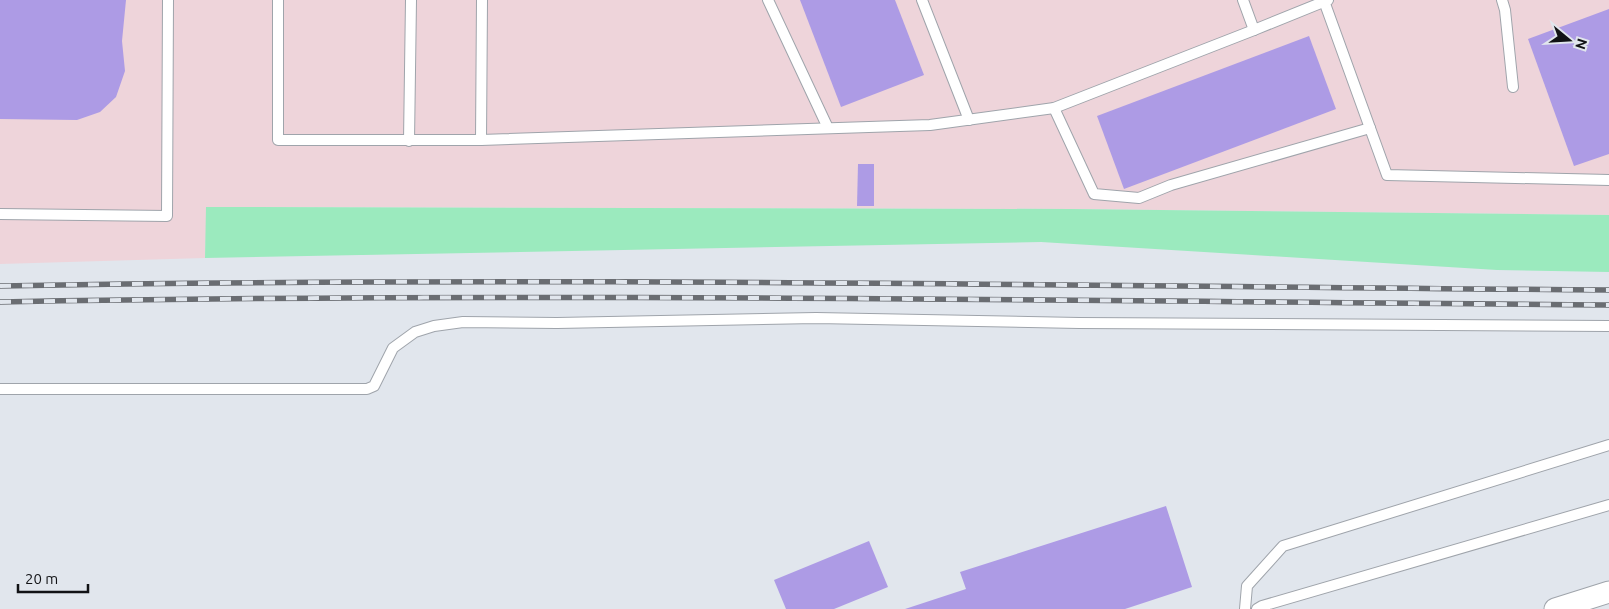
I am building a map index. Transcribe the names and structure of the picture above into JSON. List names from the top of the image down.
{
  "scale_bar": "20 m",
  "north": "right"
}
